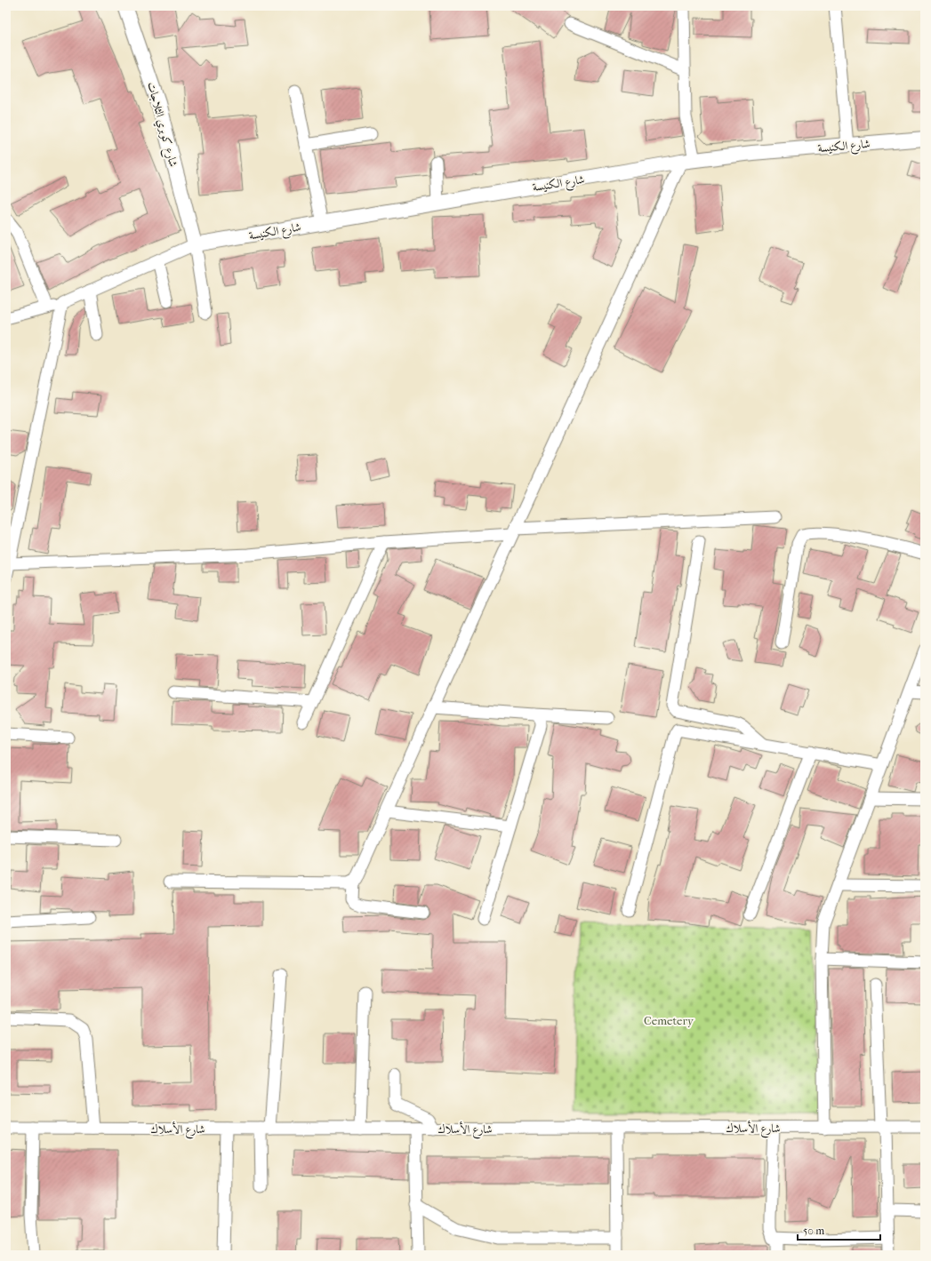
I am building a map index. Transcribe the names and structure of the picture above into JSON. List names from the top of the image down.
{
  "streets": {
    "main road": ["شارع كوبري الثلاجات", "شارع الكنيسة"],
    "street": ["شارع الأسلاك"]
  },
  "crossings": [
    ["شارع كوبري الثلاجات", "شارع الكنيسة"]
  ],
  "parks": ["Cemetery"],
  "scale_bar": "50 m"
}
